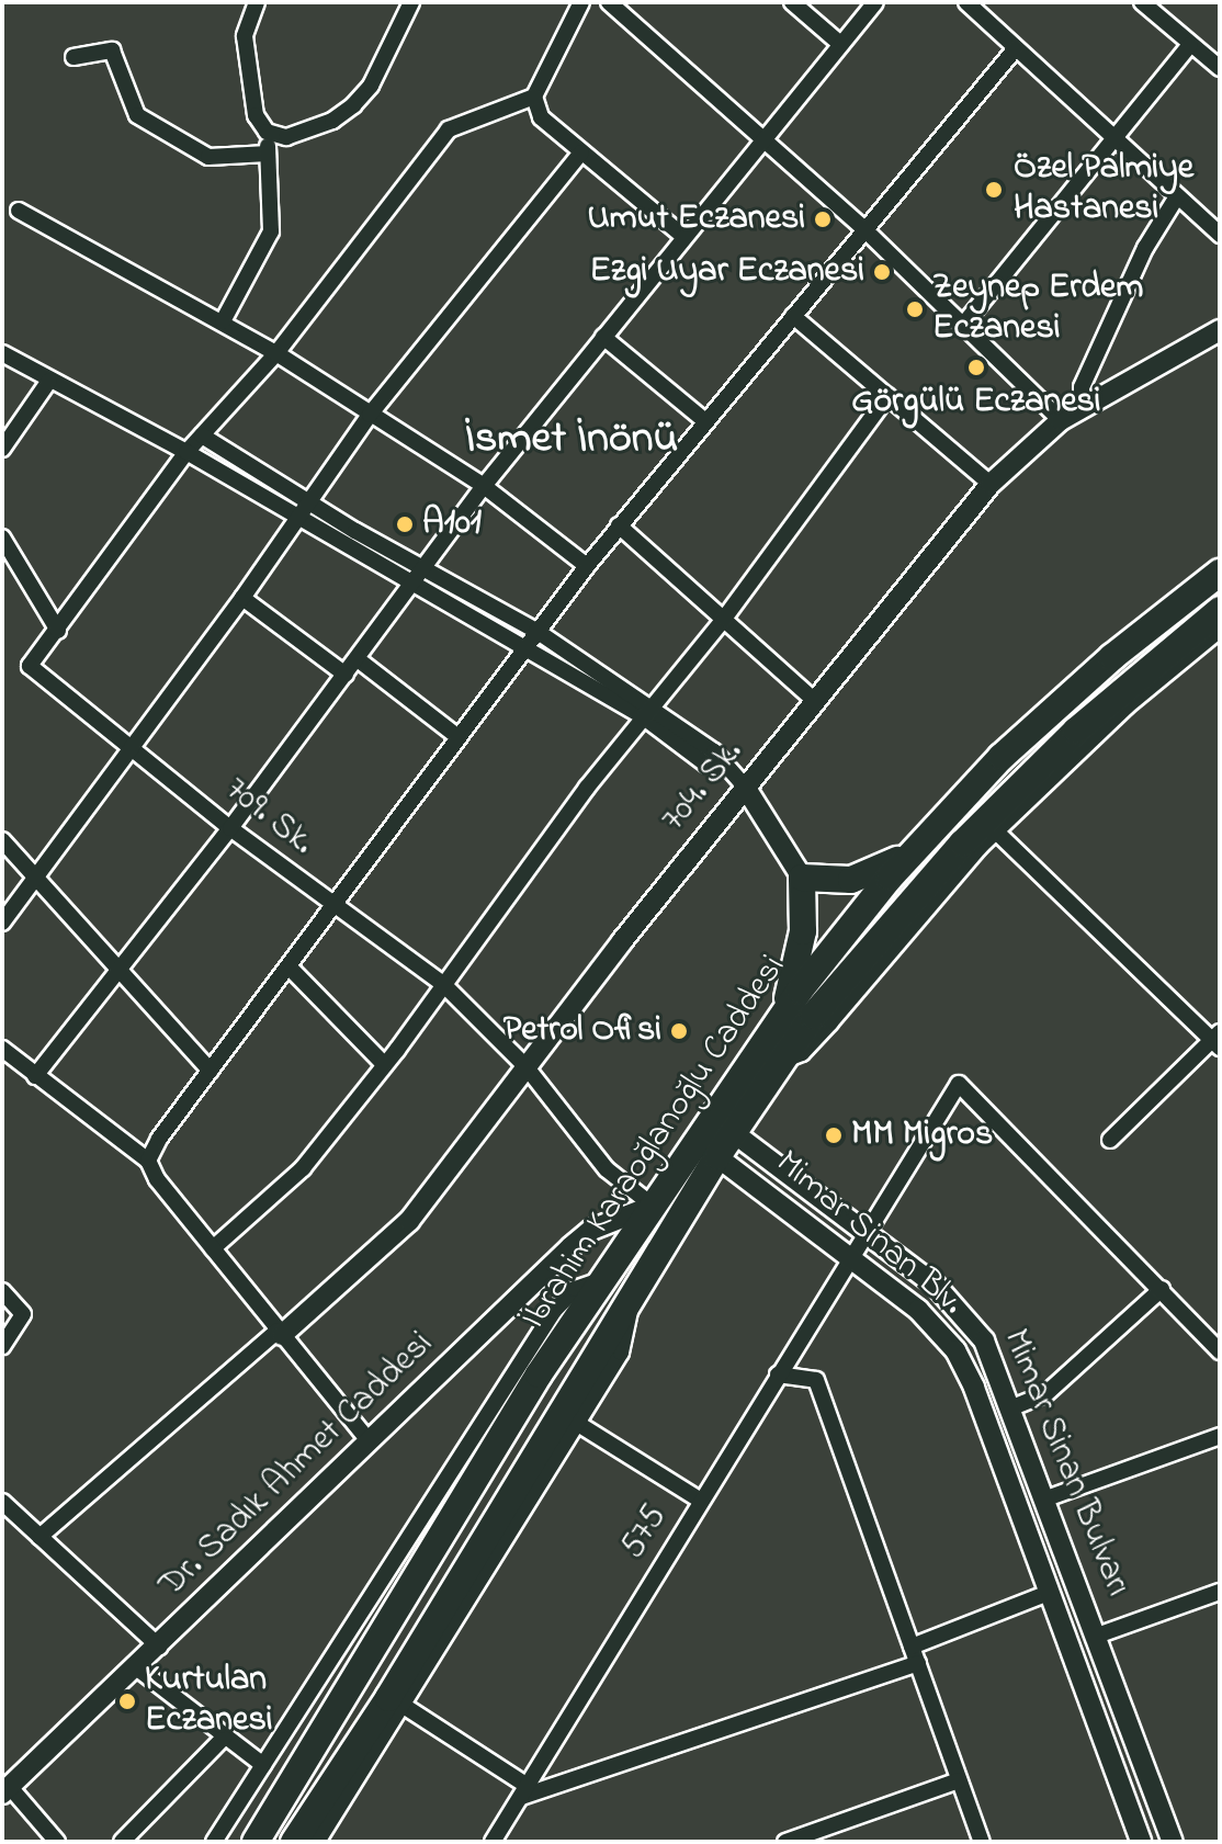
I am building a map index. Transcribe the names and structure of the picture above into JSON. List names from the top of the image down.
{
  "streets": {
    "highway": ["İbrahim Karaoğlanoğlu Caddesi"],
    "street": [
      "704. Sk.",
      "709. Sk.",
      "Mimar Sinan Blv.",
      "Mimar Sinan Bulvarı",
      "Dr. Sadık Ahmet Caddesi",
      "575"
    ]
  },
  "crossings": [
    ["704. Sk.", "709. Sk."],
    ["709. Sk.", "İbrahim Karaoğlanoğlu Caddesi"],
    ["709. Sk.", "Dr. Sadık Ahmet Caddesi"],
    ["İbrahim Karaoğlanoğlu Caddesi", "Mimar Sinan Blv."],
    ["İbrahim Karaoğlanoğlu Caddesi", "Mimar Sinan Bulvarı"],
    ["İbrahim Karaoğlanoğlu Caddesi", "Dr. Sadık Ahmet Caddesi"],
    ["Mimar Sinan Blv.", "575"],
    ["Mimar Sinan Bulvarı", "575"]
  ],
  "districts": ["İsmet İnönü"],
  "places": [
    "Özel Palmiye Hastanesi",
    "Umut Eczanesi",
    "Ezgi Uyar Eczanesi",
    "Zeynep Erdem Eczanesi",
    "Görgülü Eczanesi",
    "A101",
    "Petrol Ofisi",
    "MM Migros",
    "Kurtulan Eczanesi"
  ]
}
